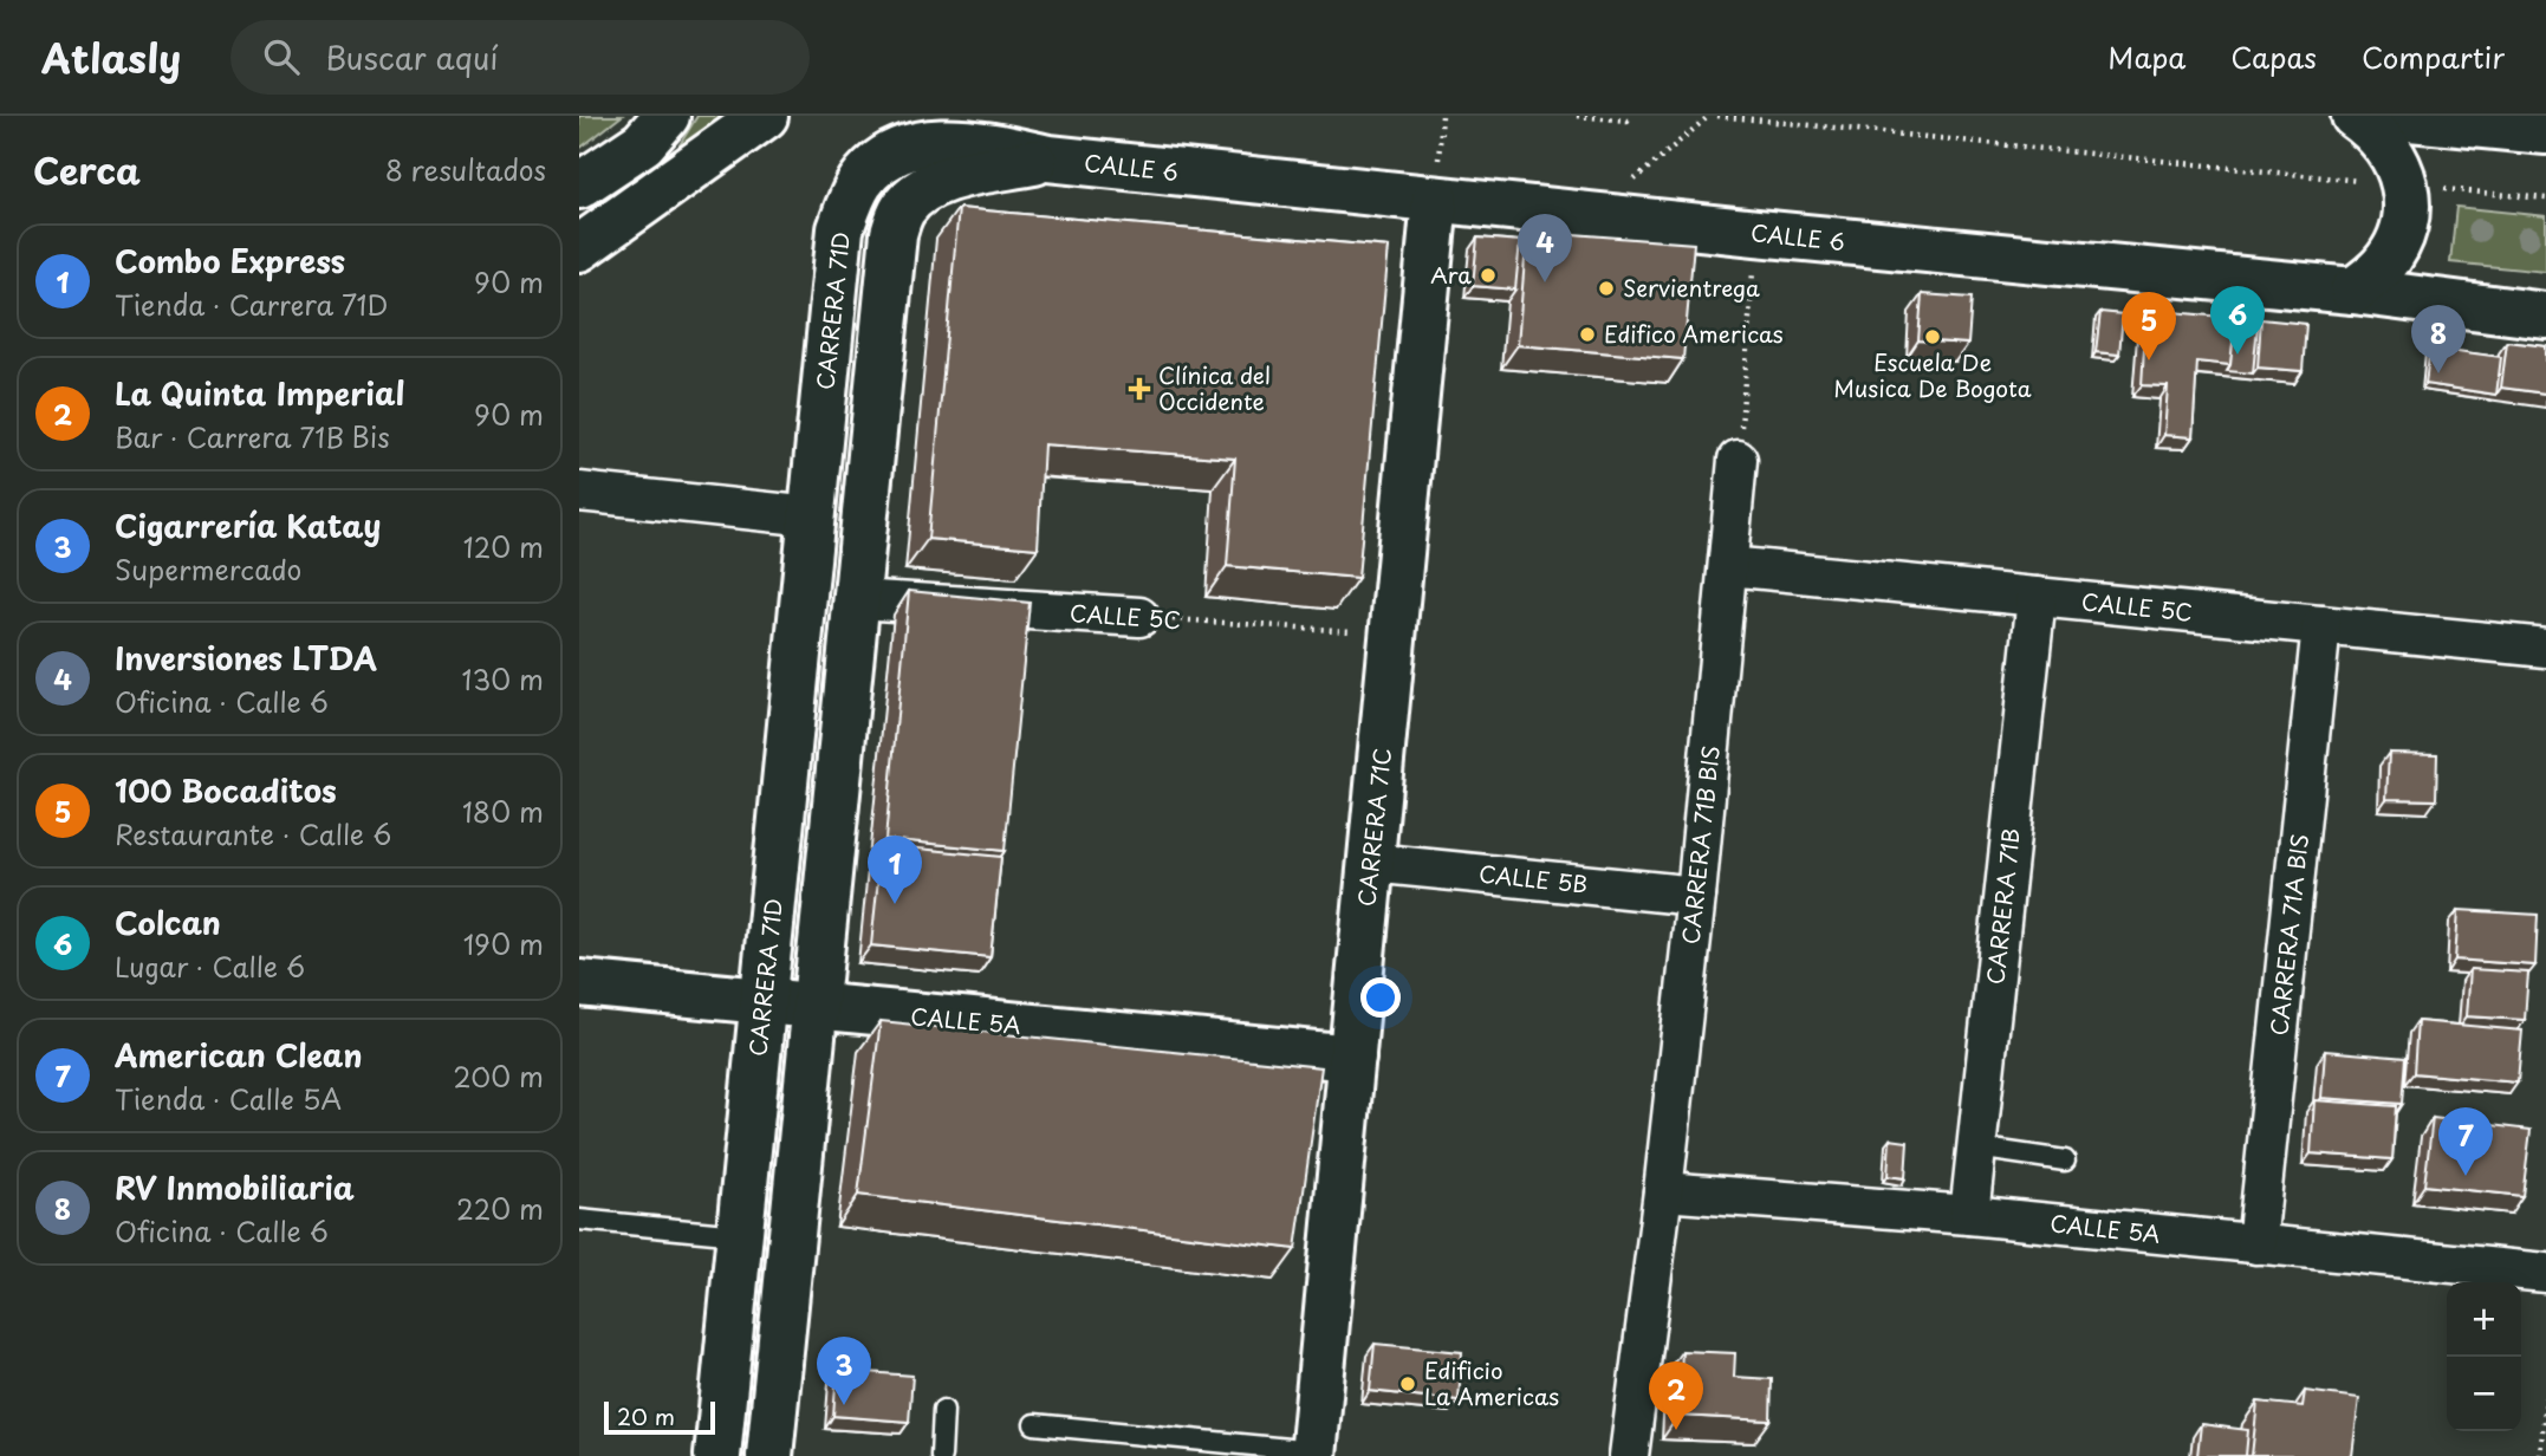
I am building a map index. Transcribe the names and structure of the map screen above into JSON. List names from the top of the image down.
{
  "streets": {
    "main road": [
      "CALLE 6",
      "CARRERA 71D",
      "CARRERA 71C",
      "CALLE 5A"
    ],
    "street": [
      "CALLE 5C",
      "CARRERA 71B BIS",
      "CALLE 5B",
      "CARRERA 71B",
      "CARRERA 71A BIS"
    ]
  },
  "crossings": [
    ["CALLE 6", "CARRERA 71D"],
    ["CALLE 6", "CARRERA 71C"],
    ["CARRERA 71D", "CALLE 5A"],
    ["CALLE 5C", "CARRERA 71C"],
    ["CALLE 5C", "CARRERA 71B BIS"],
    ["CALLE 5C", "CARRERA 71B"],
    ["CALLE 5C", "CARRERA 71A BIS"],
    ["CARRERA 71C", "CALLE 5B"],
    ["CARRERA 71C", "CALLE 5A"],
    ["CARRERA 71B BIS", "CALLE 5B"],
    ["CARRERA 71B BIS", "CALLE 5A"],
    ["CARRERA 71B", "CALLE 5A"],
    ["CARRERA 71A BIS", "CALLE 5A"]
  ],
  "places": {
    "other": [
      "Ara",
      "Servientrega",
      "Edifico Americas",
      "Escuela De Musica De Bogota",
      "Edificio La Americas"
    ],
    "health": ["Clínica del Occidente"]
  },
  "scale_bar": "20 m",
  "page": {
    "header": "Atlasly",
    "search": "Buscar aquí",
    "nav": ["Mapa", "Capas", "Compartir"],
    "heading": ["Cerca", "8 resultados"],
    "pins": [
      "4",
      "6",
      "5",
      "8",
      "1",
      "7",
      "3",
      "2"
    ],
    "list": [
      {
        "mark": "1",
        "name": "Combo Express",
        "note": "Tienda · Carrera 71D",
        "value": "90 m"
      },
      {
        "mark": "2",
        "name": "La Quinta Imperial",
        "note": "Bar · Carrera 71B Bis",
        "value": "90 m"
      },
      {
        "mark": "3",
        "name": "Cigarrería Katay",
        "note": "Supermercado",
        "value": "120 m"
      },
      {
        "mark": "4",
        "name": "Inversiones LTDA",
        "note": "Oficina · Calle 6",
        "value": "130 m"
      },
      {
        "mark": "5",
        "name": "100 Bocaditos",
        "note": "Restaurante · Calle 6",
        "value": "180 m"
      },
      {
        "mark": "6",
        "name": "Colcan",
        "note": "Lugar · Calle 6",
        "value": "190 m"
      },
      {
        "mark": "7",
        "name": "American Clean",
        "note": "Tienda · Calle 5A",
        "value": "200 m"
      },
      {
        "mark": "8",
        "name": "RV Inmobiliaria",
        "note": "Oficina · Calle 6",
        "value": "220 m"
      }
    ],
    "map_buttons": ["+", "−"],
    "scale": "20 m"
  }
}
